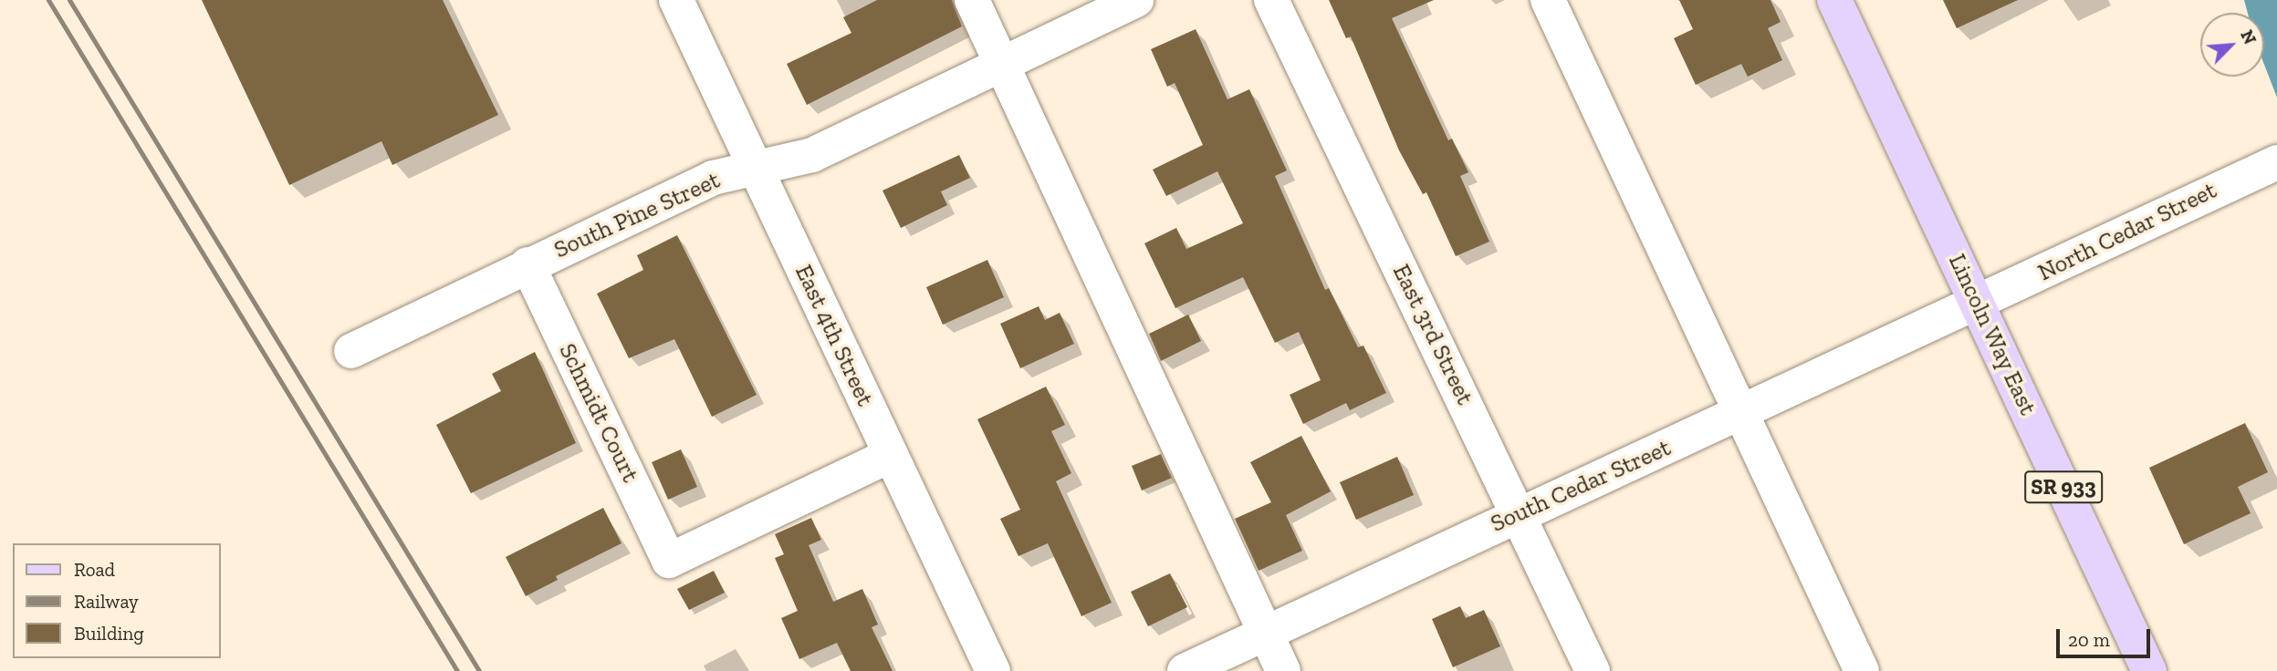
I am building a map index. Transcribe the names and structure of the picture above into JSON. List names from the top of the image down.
{
  "streets": {
    "main road": ["Lincoln Way East", "SR 933"],
    "street": [
      "South Pine Street",
      "North Cedar Street",
      "East 3rd Street",
      "East 4th Street",
      "Schmidt Court",
      "South Cedar Street"
    ]
  },
  "crossings": [
    ["South Pine Street", "East 4th Street"],
    ["South Pine Street", "Schmidt Court"],
    ["North Cedar Street", "Lincoln Way East"],
    ["North Cedar Street", "South Cedar Street"],
    ["East 3rd Street", "South Cedar Street"],
    ["Lincoln Way East", "South Cedar Street"],
    ["East 4th Street", "Schmidt Court"]
  ],
  "legend": ["Road", "Railway", "Building"],
  "scale_bar": "20 m",
  "north": "top right"
}
